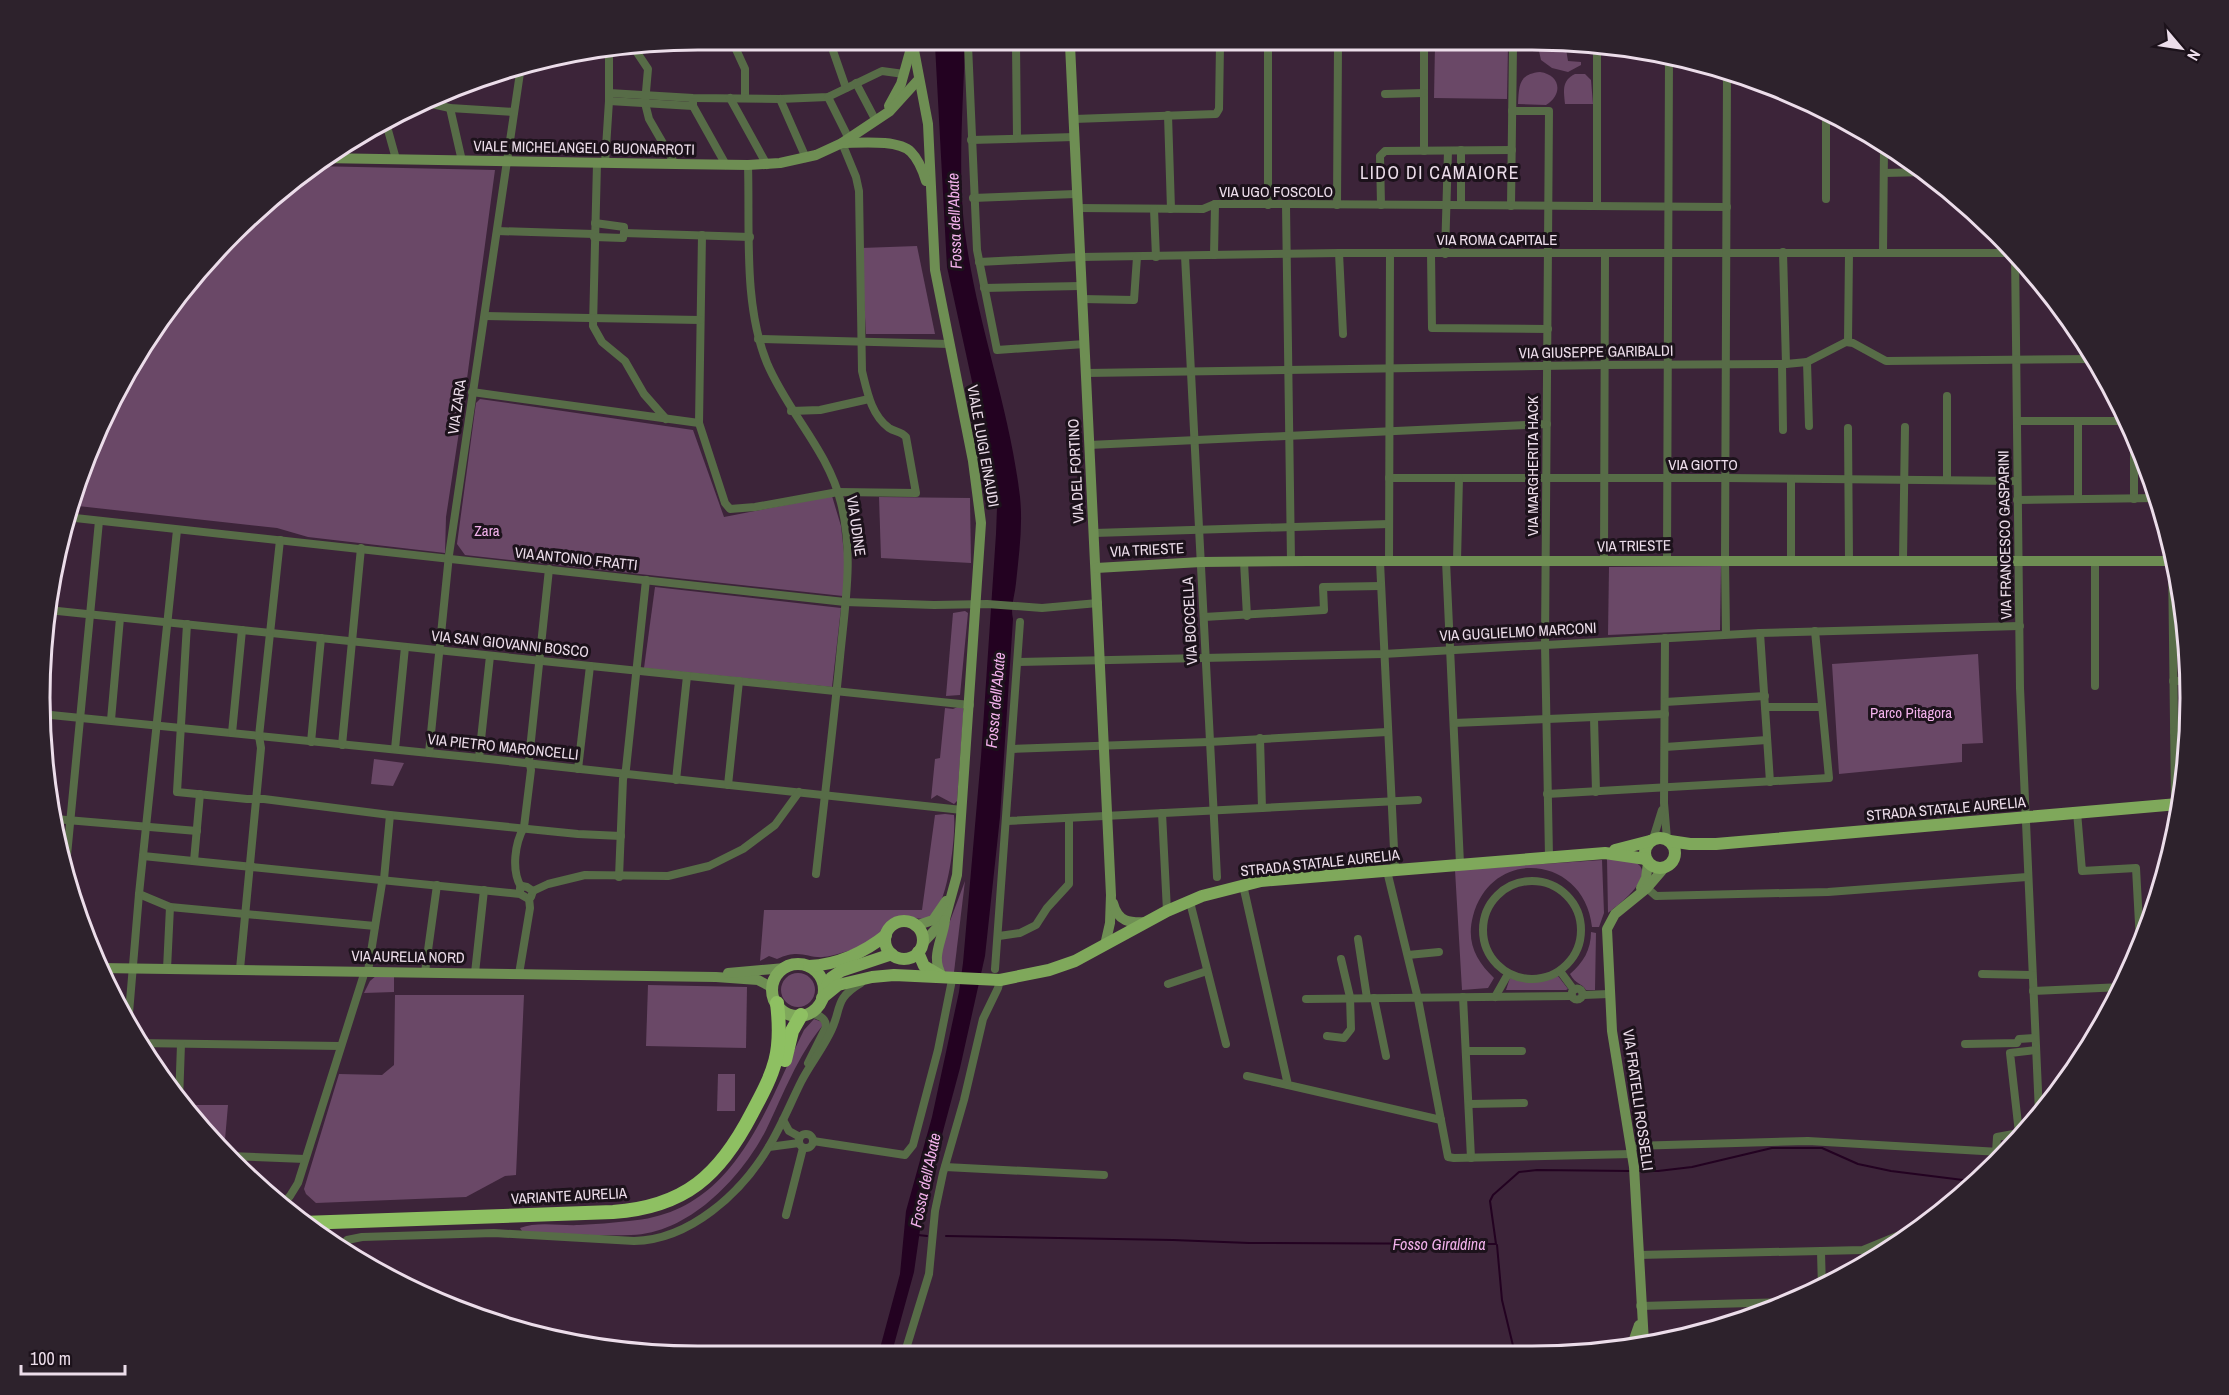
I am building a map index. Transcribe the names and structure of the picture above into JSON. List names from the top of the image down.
{
  "streets": {
    "highway": ["VARIANTE AURELIA"],
    "main road": ["STRADA STATALE AURELIA"],
    "street": [
      "VIALE MICHELANGELO BUONARROTI",
      "VIA UGO FOSCOLO",
      "VIA ROMA CAPITALE",
      "VIA GIUSEPPE GARIBALDI",
      "VIA ZARA",
      "VIALE LUIGI EINAUDI",
      "VIA GIOTTO",
      "VIA MARGHERITA HACK",
      "VIA DEL FORTINO",
      "VIA UDINE",
      "VIA FRANCESCO GASPARINI",
      "VIA TRIESTE",
      "VIA ANTONIO FRATTI",
      "VIA BOCCELLA",
      "VIA GUGLIELMO MARCONI",
      "VIA SAN GIOVANNI BOSCO",
      "VIA PIETRO MARONCELLI",
      "VIA AURELIA NORD",
      "VIA FRATELLI ROSSELLI"
    ]
  },
  "crossings": [
    ["VIALE MICHELANGELO BUONARROTI", "VIA ZARA"],
    ["VIALE MICHELANGELO BUONARROTI", "VIALE LUIGI EINAUDI"],
    ["VIALE MICHELANGELO BUONARROTI", "VIA UDINE"],
    ["VIA UGO FOSCOLO", "VIA MARGHERITA HACK"],
    ["VIA UGO FOSCOLO", "VIA DEL FORTINO"],
    ["VIA ROMA CAPITALE", "VIA MARGHERITA HACK"],
    ["VIA ROMA CAPITALE", "VIA DEL FORTINO"],
    ["VIA ROMA CAPITALE", "VIA BOCCELLA"],
    ["VIA GIUSEPPE GARIBALDI", "VIA MARGHERITA HACK"],
    ["VIA GIUSEPPE GARIBALDI", "VIA DEL FORTINO"],
    ["VIA GIUSEPPE GARIBALDI", "VIA BOCCELLA"],
    ["VIA ZARA", "VIA ANTONIO FRATTI"],
    ["VIA ZARA", "VIA SAN GIOVANNI BOSCO"],
    ["VIA ZARA", "VIA PIETRO MARONCELLI"],
    ["VIALE LUIGI EINAUDI", "VIA ANTONIO FRATTI"],
    ["VIALE LUIGI EINAUDI", "VIA SAN GIOVANNI BOSCO"],
    ["VIALE LUIGI EINAUDI", "VIA PIETRO MARONCELLI"],
    ["VIALE LUIGI EINAUDI", "STRADA STATALE AURELIA"],
    ["VIA GIOTTO", "VIA MARGHERITA HACK"],
    ["VIA GIOTTO", "VIA FRANCESCO GASPARINI"],
    ["VIA MARGHERITA HACK", "VIA TRIESTE"],
    ["VIA MARGHERITA HACK", "VIA GUGLIELMO MARCONI"],
    ["VIA MARGHERITA HACK", "STRADA STATALE AURELIA"],
    ["VIA DEL FORTINO", "VIA TRIESTE"],
    ["VIA DEL FORTINO", "VIA ANTONIO FRATTI"],
    ["VIA DEL FORTINO", "VIA GUGLIELMO MARCONI"],
    ["VIA DEL FORTINO", "STRADA STATALE AURELIA"],
    ["VIA UDINE", "VIA ANTONIO FRATTI"],
    ["VIA UDINE", "VIA SAN GIOVANNI BOSCO"],
    ["VIA UDINE", "VIA PIETRO MARONCELLI"],
    ["VIA FRANCESCO GASPARINI", "VIA TRIESTE"],
    ["VIA FRANCESCO GASPARINI", "VIA GUGLIELMO MARCONI"],
    ["VIA FRANCESCO GASPARINI", "STRADA STATALE AURELIA"],
    ["VIA TRIESTE", "VIA BOCCELLA"],
    ["VIA BOCCELLA", "VIA GUGLIELMO MARCONI"],
    ["STRADA STATALE AURELIA", "VIA FRATELLI ROSSELLI"],
    ["VIA AURELIA NORD", "VARIANTE AURELIA"]
  ],
  "districts": ["LIDO DI CAMAIORE"],
  "water": ["Fossa dell'Abate", "Fosso Giraldina"],
  "parks": ["Zara", "Parco Pitagora"],
  "scale_bar": "100 m",
  "north": "bottom right"
}
